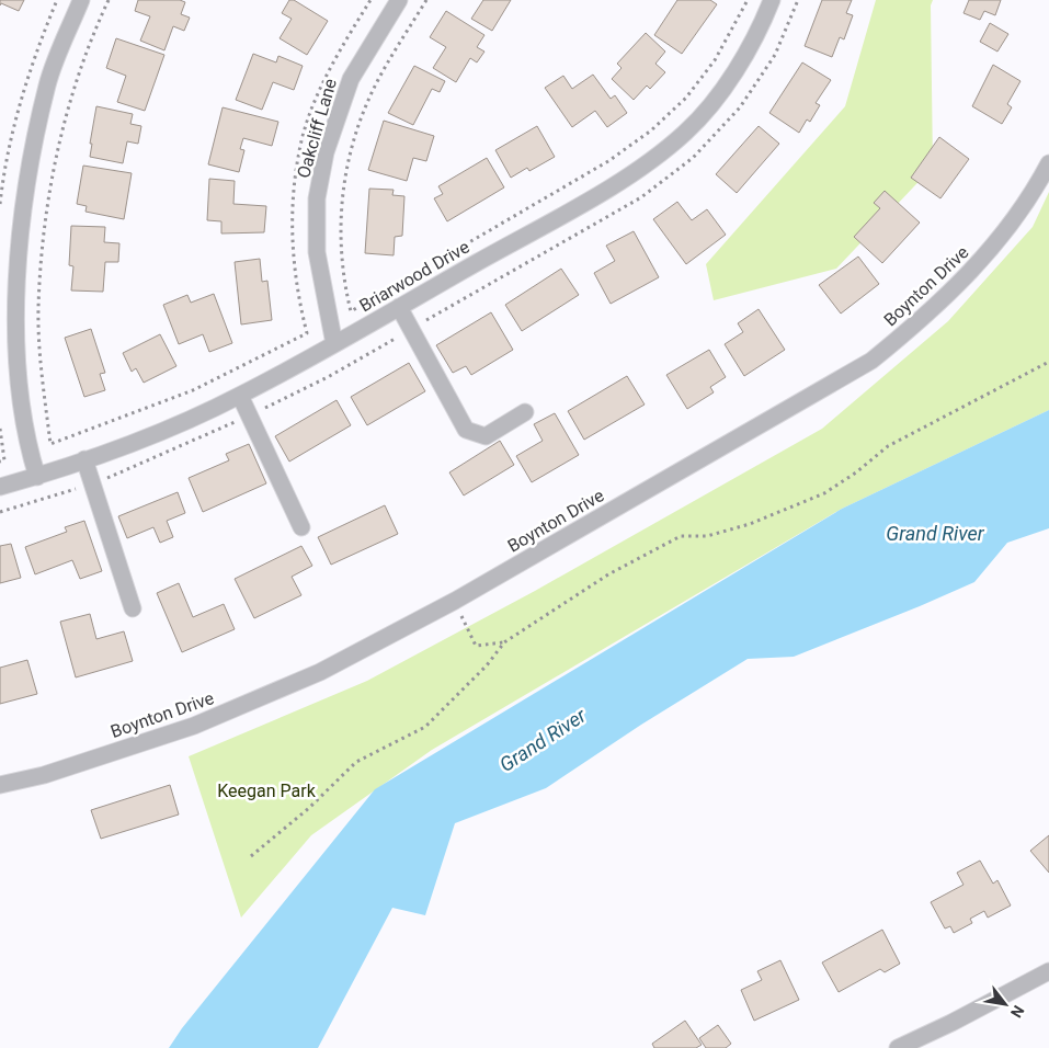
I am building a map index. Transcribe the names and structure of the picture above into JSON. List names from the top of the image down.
{
  "streets": {
    "street": ["Oakcliff Lane", "Briarwood Drive", "Boynton Drive"]
  },
  "crossings": [
    ["Oakcliff Lane", "Briarwood Drive"]
  ],
  "water": ["Grand River"],
  "parks": ["Keegan Park"],
  "north": "bottom right"
}
